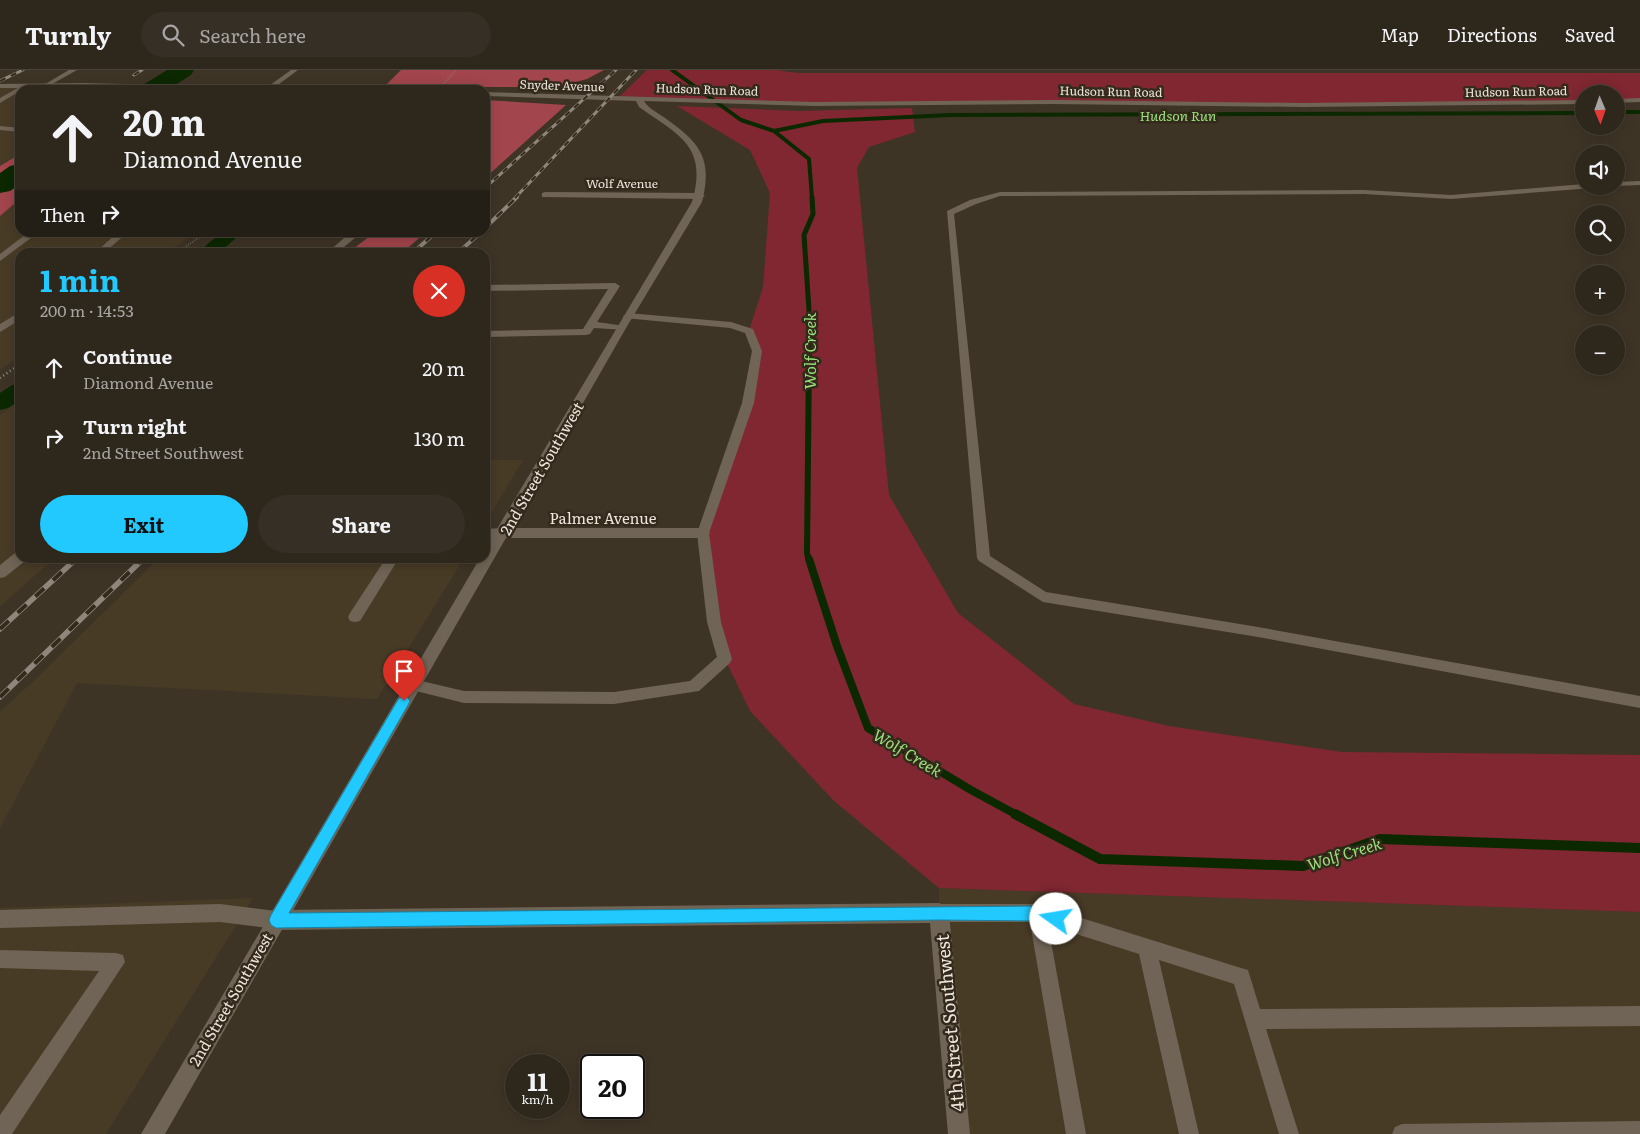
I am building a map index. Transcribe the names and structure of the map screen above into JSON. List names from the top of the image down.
{
  "streets": {
    "street": [
      "Snyder Avenue",
      "Hudson Run Road",
      "Wolf Avenue",
      "2nd Street Southwest",
      "Palmer Avenue",
      "4th Street Southwest"
    ]
  },
  "crossings": [
    ["Snyder Avenue", "Hudson Run Road"],
    ["Snyder Avenue", "2nd Street Southwest"],
    ["Hudson Run Road", "2nd Street Southwest"],
    ["Wolf Avenue", "2nd Street Southwest"],
    ["2nd Street Southwest", "Palmer Avenue"]
  ],
  "water": ["Hudson Run", "Wolf Creek"],
  "north": "bottom",
  "page": {
    "header": "Turnly",
    "search": "Search here",
    "nav": ["Map", "Directions", "Saved"],
    "map_buttons": ["+", "−"],
    "turn": ["20 m", "Diamond Avenue"],
    "then": "Then",
    "heading": ["1 min", "200 m · 14:53"],
    "list": [
      {
        "name": "Continue",
        "note": "Diamond Avenue",
        "value": "20 m"
      },
      {
        "name": "Turn right",
        "note": "2nd Street Southwest",
        "value": "130 m"
      }
    ],
    "buttons": ["Exit", "Share"],
    "speed": "11 km/h",
    "limit": "20"
  }
}
